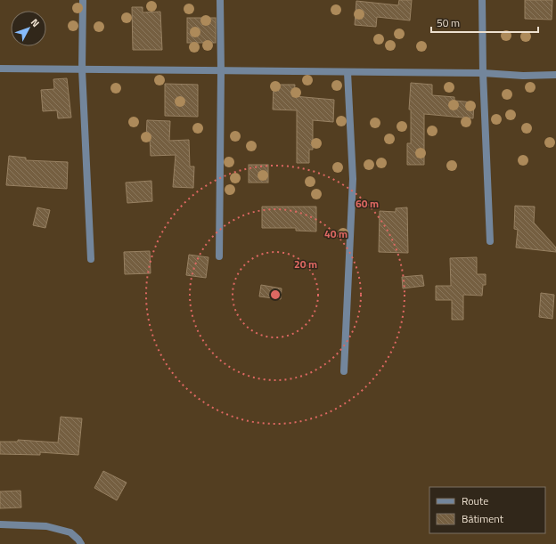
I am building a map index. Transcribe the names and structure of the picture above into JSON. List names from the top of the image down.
{
  "legend": ["Route", "Bâtiment"],
  "scale_bar": "50 m",
  "north": "top right",
  "rings": ["60 m", "40 m", "20 m"]
}
